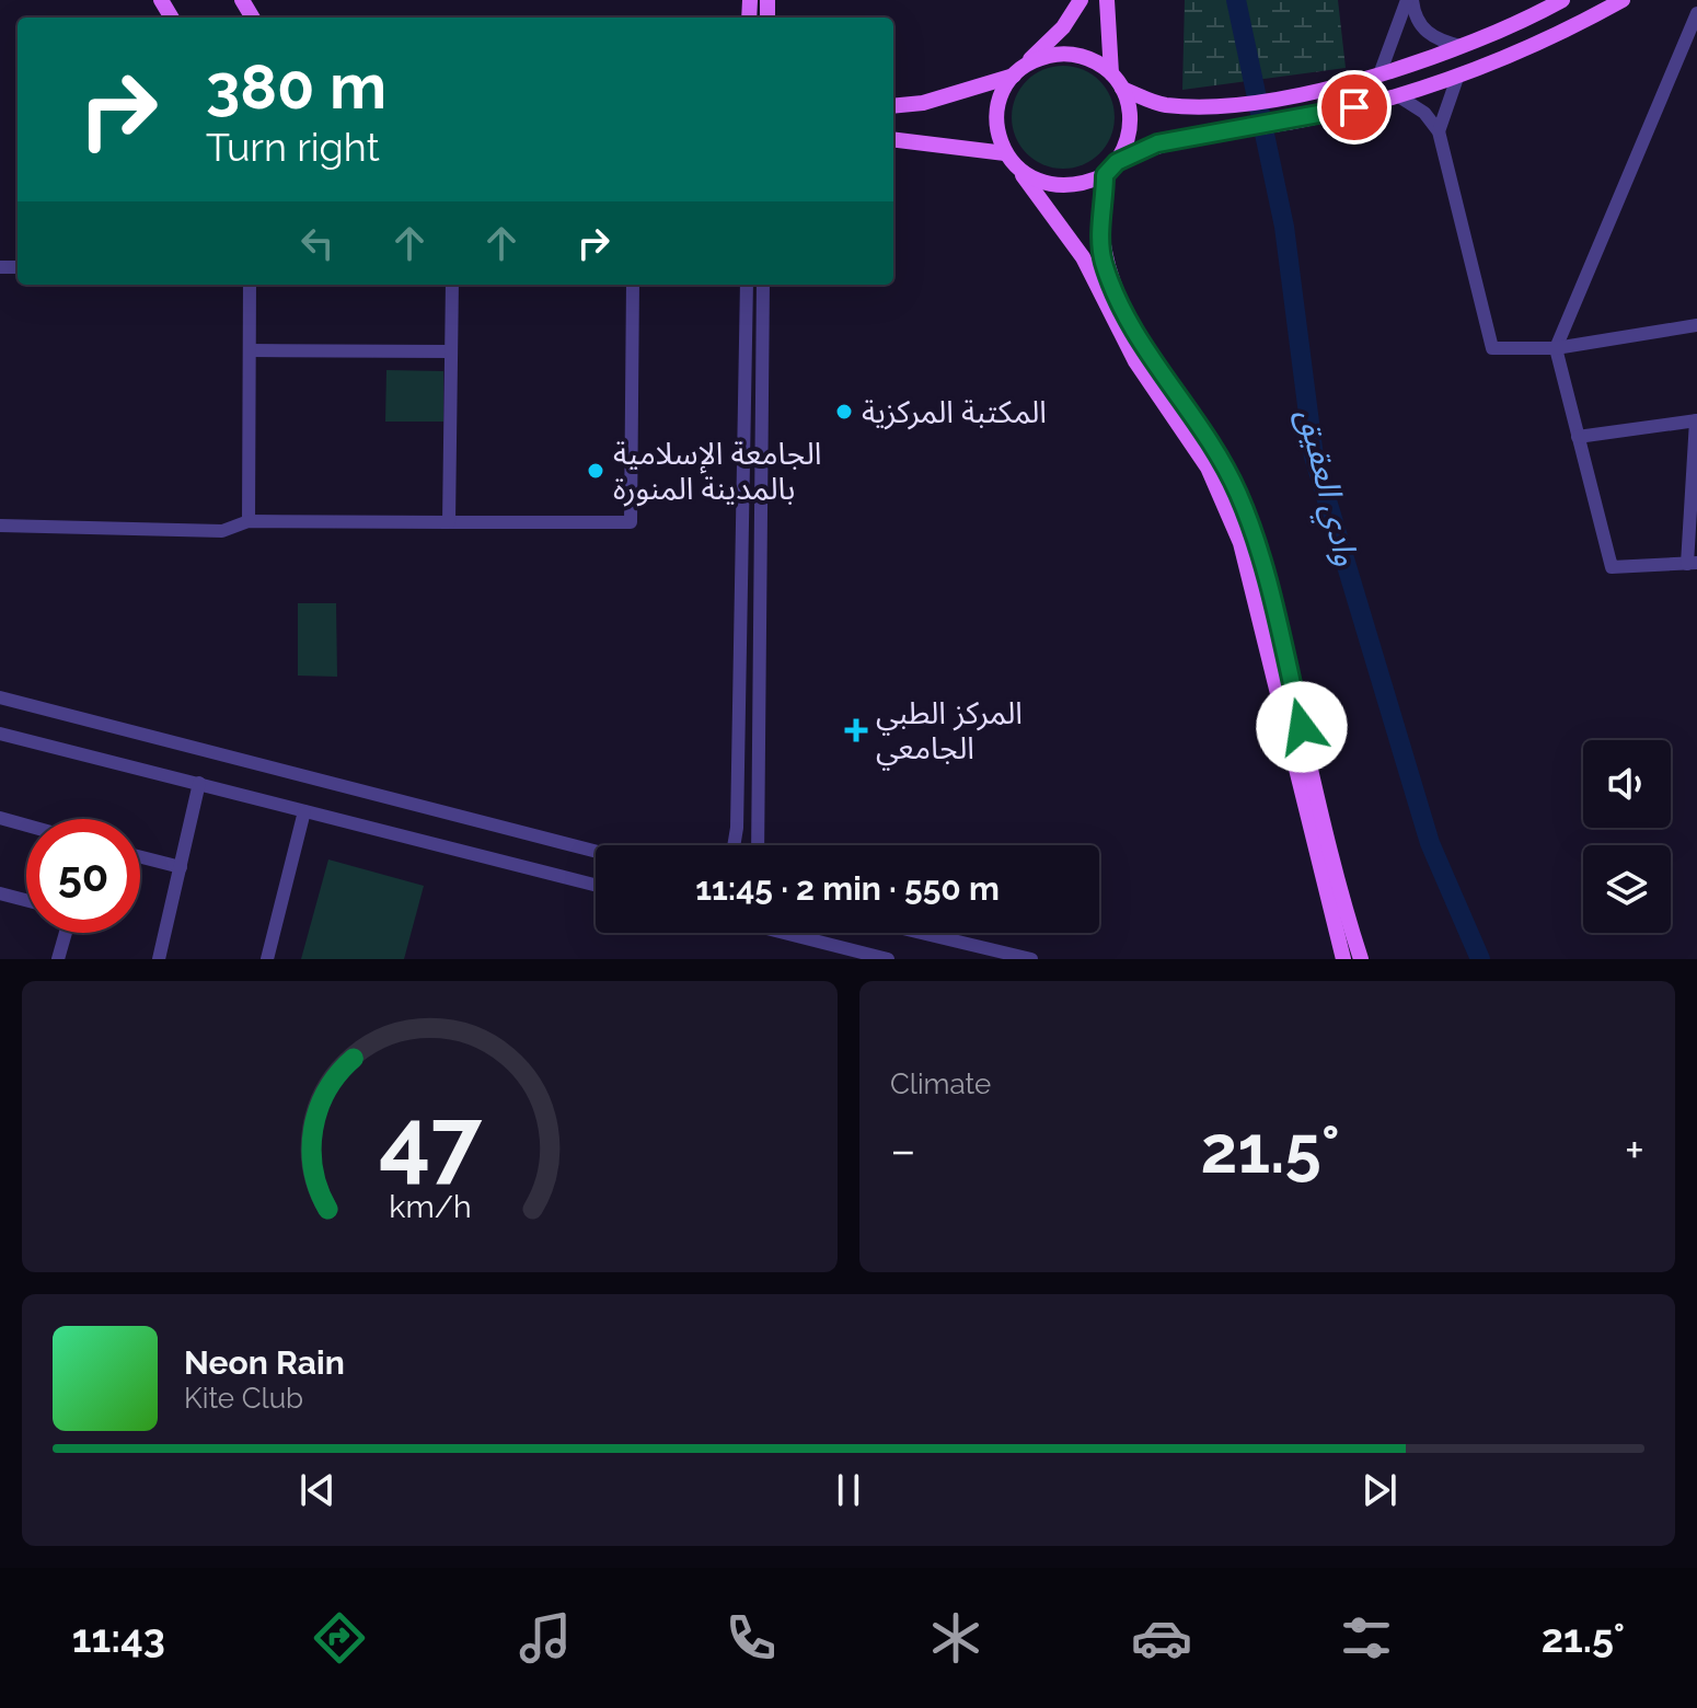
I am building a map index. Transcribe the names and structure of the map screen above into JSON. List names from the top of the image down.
{
  "water": ["وادي العقيق"],
  "places": {
    "other": ["المكتبة المركزية", "الجامعة الإسلامية بالمدينة المنورة"],
    "health": ["المركز الطبي الجامعي"]
  },
  "page": {
    "turn": ["380 m", "Turn right"],
    "limit": "50",
    "trip": "11:45 · 2 min · 550 m",
    "tile": "Climate",
    "heat": ["−", "21.5°", "+"],
    "song": ["Neon Rain", "Kite Club"],
    "tabs": ["11:43", "21.5°"],
    "gauge": ["47", "km/h"]
  }
}
